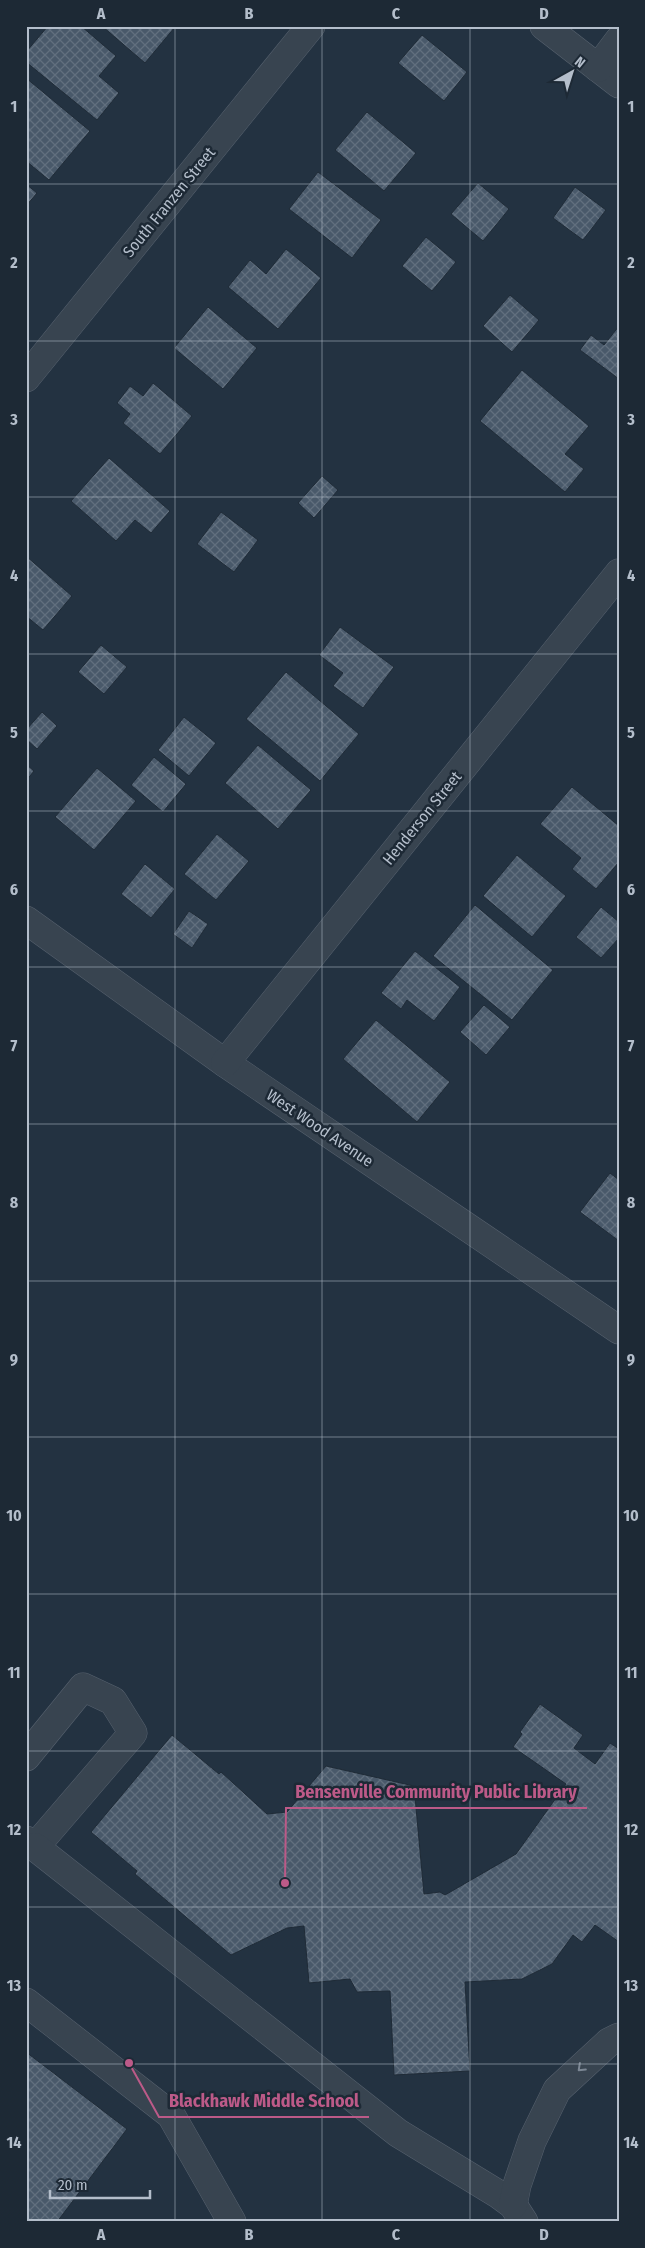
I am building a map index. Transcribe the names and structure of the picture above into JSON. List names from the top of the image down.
{
  "streets": {
    "street": ["South Franzen Street", "Henderson Street", "West Wood Avenue"]
  },
  "crossings": [
    ["Henderson Street", "West Wood Avenue"]
  ],
  "places": ["Bensenville Community Public Library", "Blackhawk Middle School"],
  "scale_bar": "20 m",
  "north": "top right",
  "grid": {
    "columns": [
      "A",
      "B",
      "C",
      "D"
    ],
    "rows": [
      "1",
      "2",
      "3",
      "4",
      "5",
      "6",
      "7",
      "8",
      "9",
      "10",
      "11",
      "12",
      "13",
      "14"
    ]
  }
}
